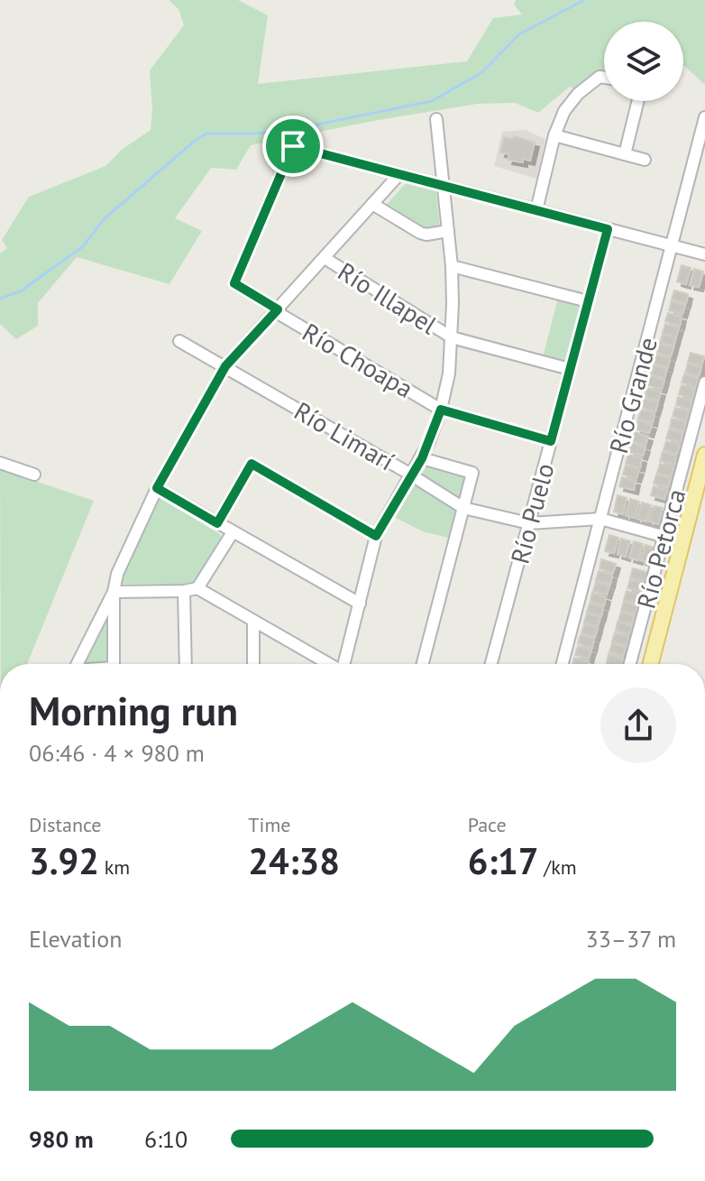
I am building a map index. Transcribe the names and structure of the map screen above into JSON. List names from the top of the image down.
{
  "streets": {
    "street": [
      "Río Illapel",
      "Río Choapa",
      "Río Grande",
      "Río Limarí",
      "Río Puelo",
      "Río Petorca"
    ]
  },
  "crossings": [
    ["Río Illapel", "Río Puelo"],
    ["Río Choapa", "Río Puelo"],
    ["Río Grande", "Río Limarí"],
    ["Río Limarí", "Río Puelo"],
    ["Río Limarí", "Río Petorca"]
  ],
  "page": {
    "heading": ["Morning run", "06:46 · 4 × 980 m"],
    "stats": [
      ["Distance", "3.92 km"],
      ["Time", "24:38"],
      ["Pace", "6:17 /km"]
    ],
    "chart": ["Elevation", "33–37 m"],
    "list": [
      {
        "name": "980 m",
        "note": "6:10"
      }
    ]
  }
}
